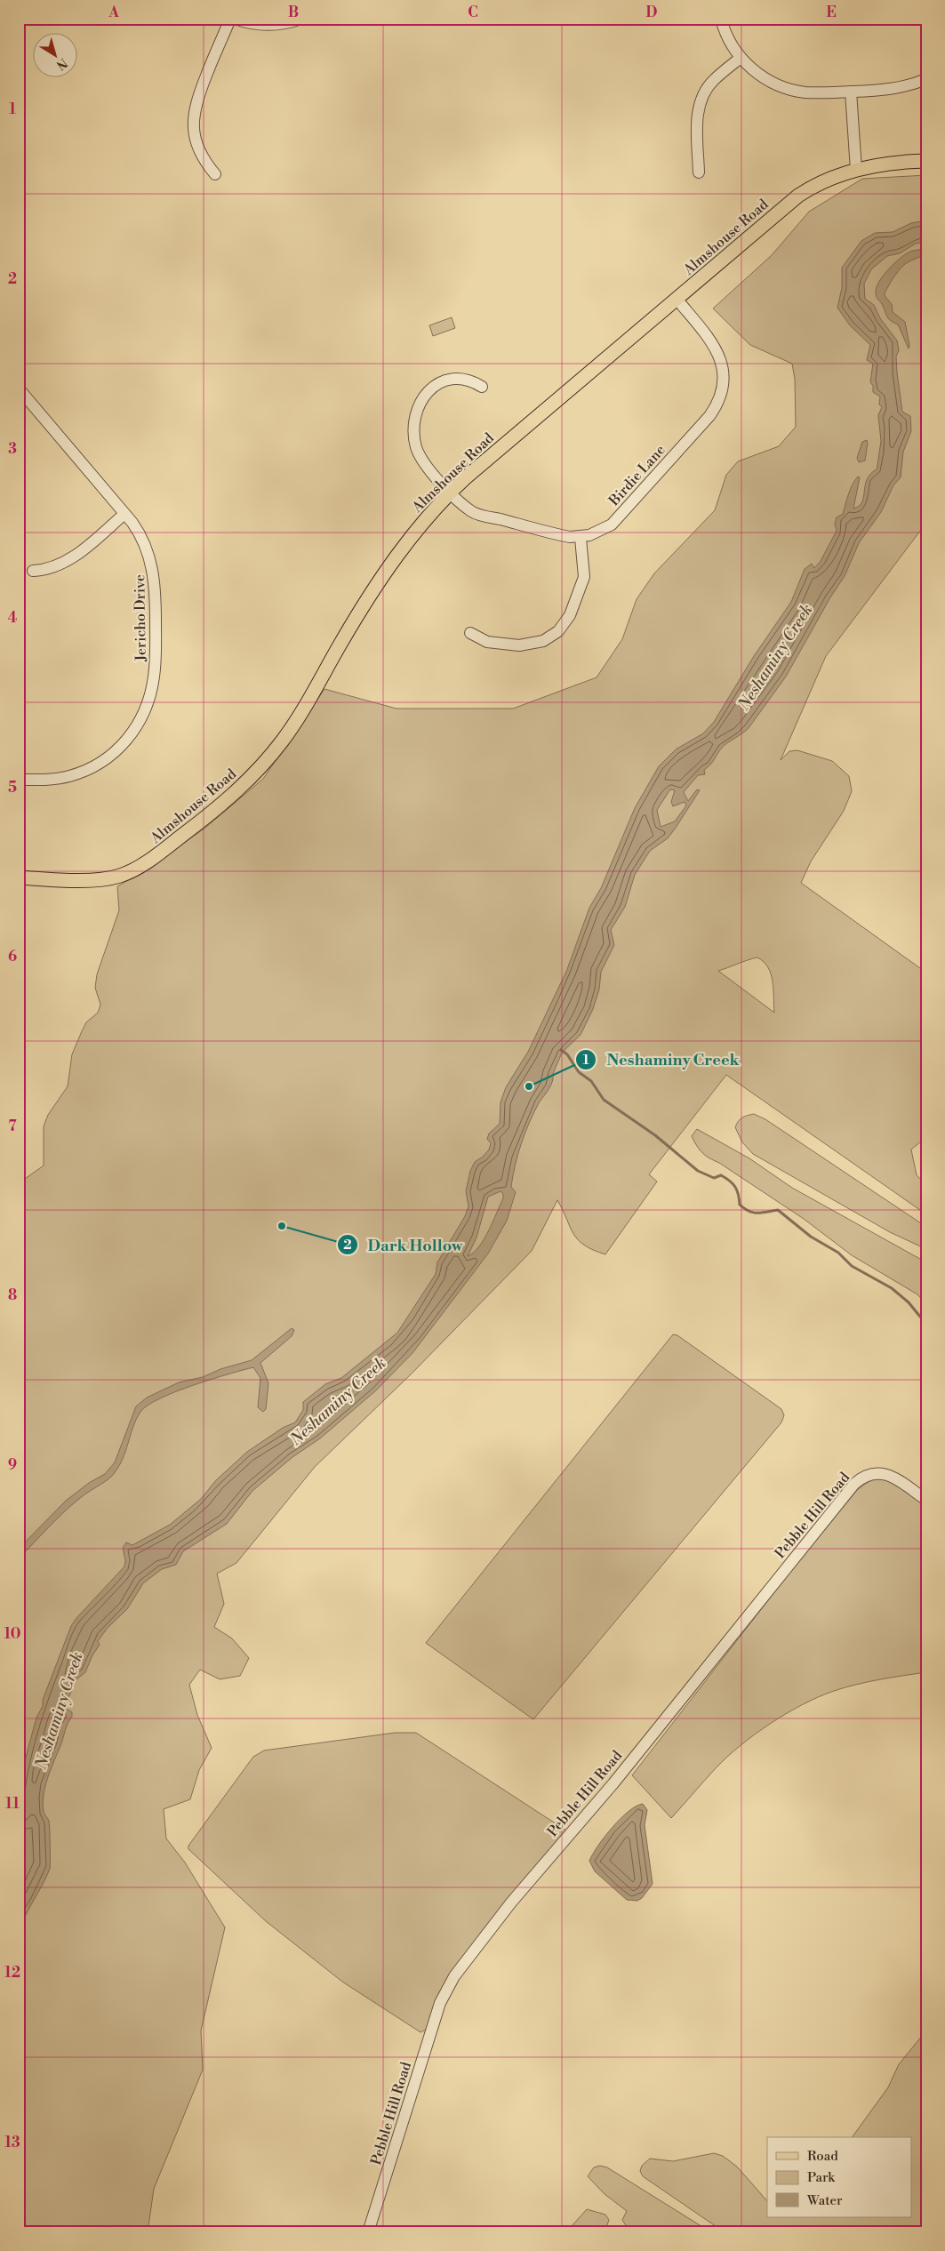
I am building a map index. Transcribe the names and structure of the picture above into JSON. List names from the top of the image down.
{
  "streets": {
    "main road": ["Almshouse Road"],
    "street": ["Birdie Lane", "Jericho Drive", "Pebble Hill Road"]
  },
  "crossings": [
    ["Almshouse Road", "Birdie Lane"]
  ],
  "water": ["Neshaminy Creek"],
  "places": ["Neshaminy Creek", "Dark Hollow"],
  "legend": ["Road", "Park", "Water"],
  "north": "bottom right",
  "grid": {
    "columns": [
      "A",
      "B",
      "C",
      "D",
      "E"
    ],
    "rows": [
      "1",
      "2",
      "3",
      "4",
      "5",
      "6",
      "7",
      "8",
      "9",
      "10",
      "11",
      "12",
      "13"
    ]
  }
}
